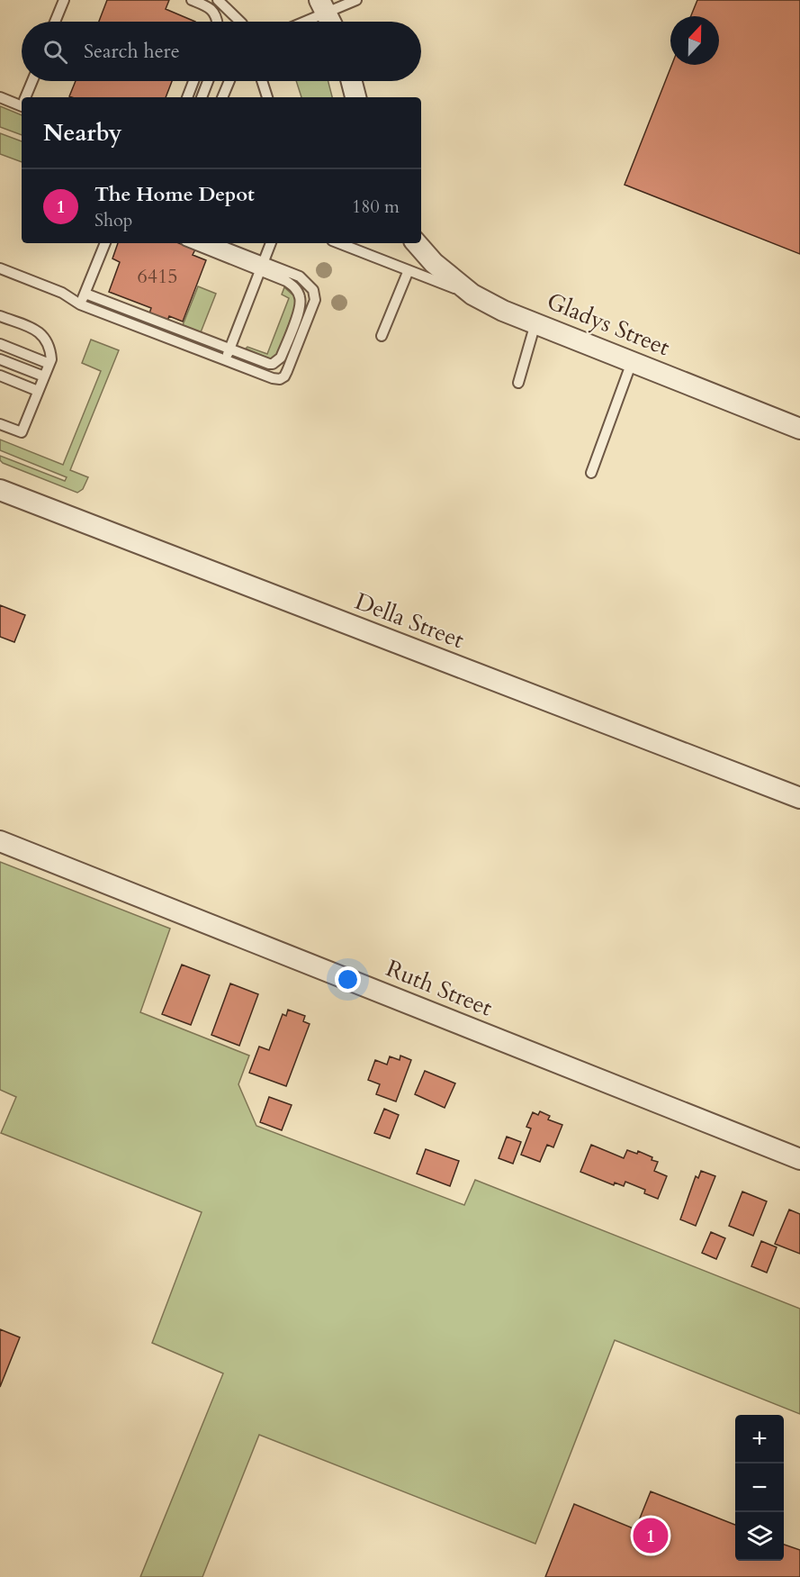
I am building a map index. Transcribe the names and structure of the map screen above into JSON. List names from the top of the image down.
{
  "streets": {
    "street": ["Gladys Street", "Della Street", "Ruth Street"]
  },
  "house_numbers": ["6415"],
  "north": "top",
  "page": {
    "search": "Search here",
    "heading": "Nearby",
    "list": [
      {
        "mark": "1",
        "name": "The Home Depot",
        "note": "Shop",
        "value": "180 m"
      }
    ],
    "map_buttons": ["+", "−"],
    "pins": "1"
  }
}
